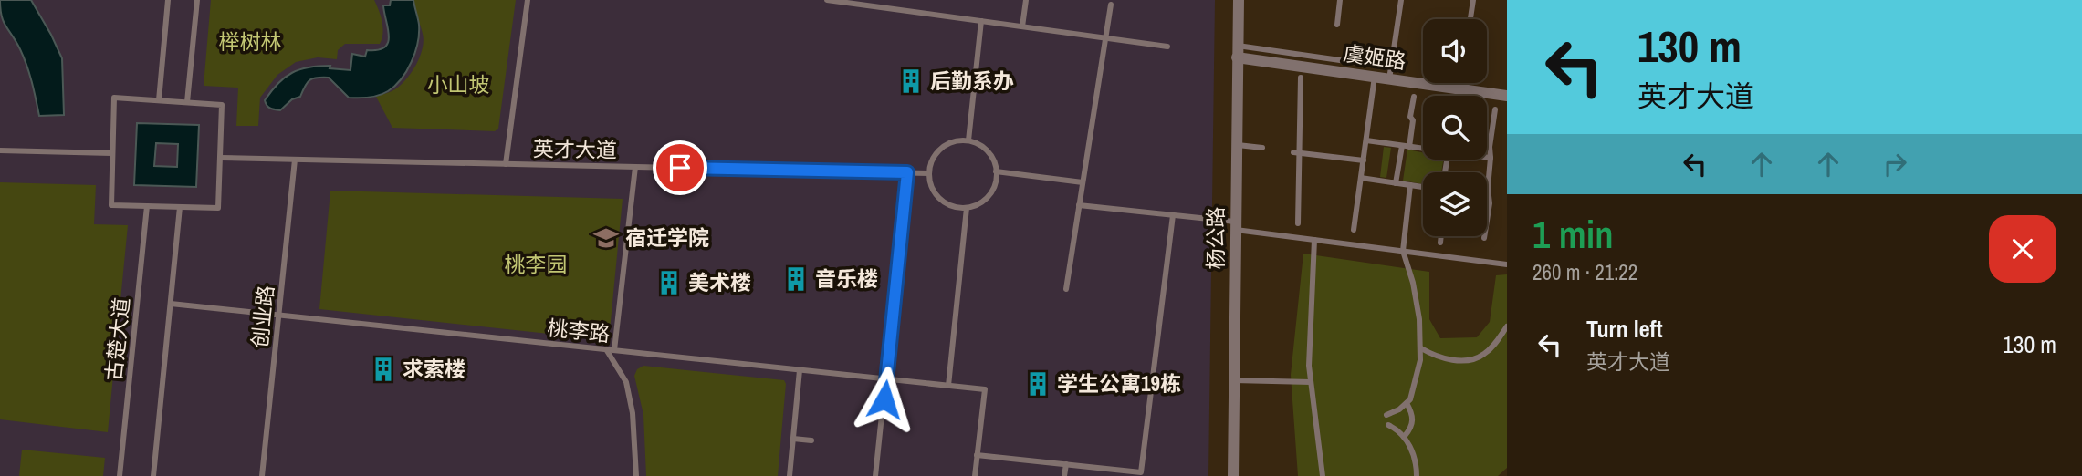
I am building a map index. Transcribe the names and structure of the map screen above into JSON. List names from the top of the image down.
{
  "streets": {
    "street": ["虞姬路", "杨公路"],
    "lane": [
      "英才大道",
      "创业路",
      "桃李路",
      "古楚大道"
    ]
  },
  "crossings": [
    ["虞姬路", "杨公路"],
    ["英才大道", "创业路"],
    ["创业路", "桃李路"]
  ],
  "parks": ["榉树林", "小山坡", "桃李园"],
  "places": {
    "building": [
      "后勤系办",
      "音乐楼",
      "美术楼",
      "求索楼",
      "学生公寓19栋"
    ],
    "school or university": ["宿迁学院"]
  },
  "page": {
    "turn": ["130 m", "英才大道"],
    "heading": ["1 min", "260 m · 21:22"],
    "list": [
      {
        "name": "Turn left",
        "note": "英才大道",
        "value": "130 m"
      }
    ]
  }
}
